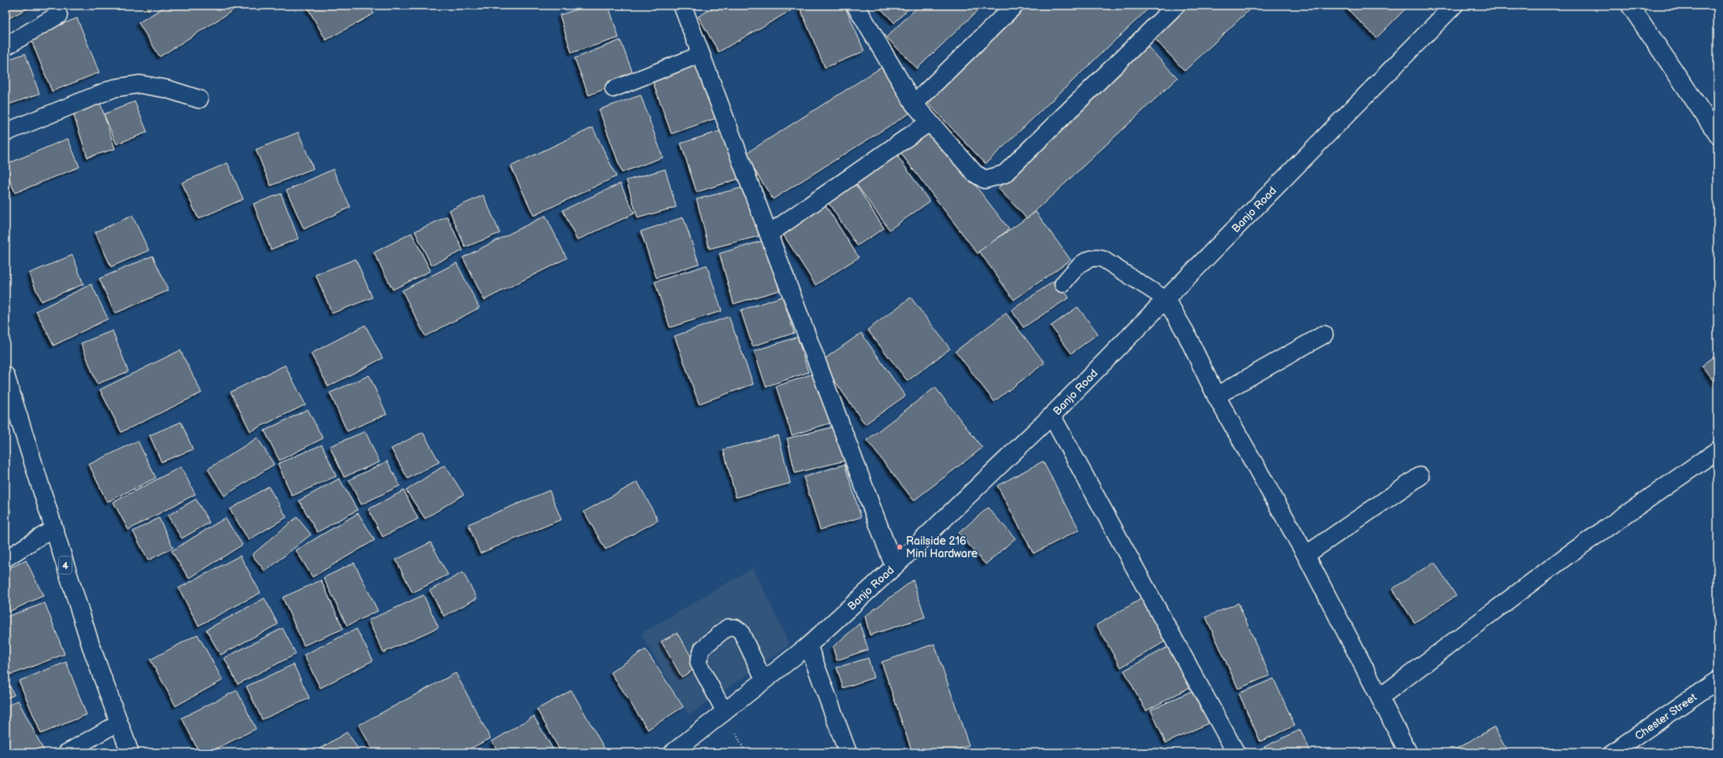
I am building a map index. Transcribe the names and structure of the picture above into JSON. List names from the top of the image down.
{
  "streets": {
    "main road": ["Banjo Road", "4", "Chester Street"]
  },
  "places": ["Railside 216 Mini Hardware"]
}
